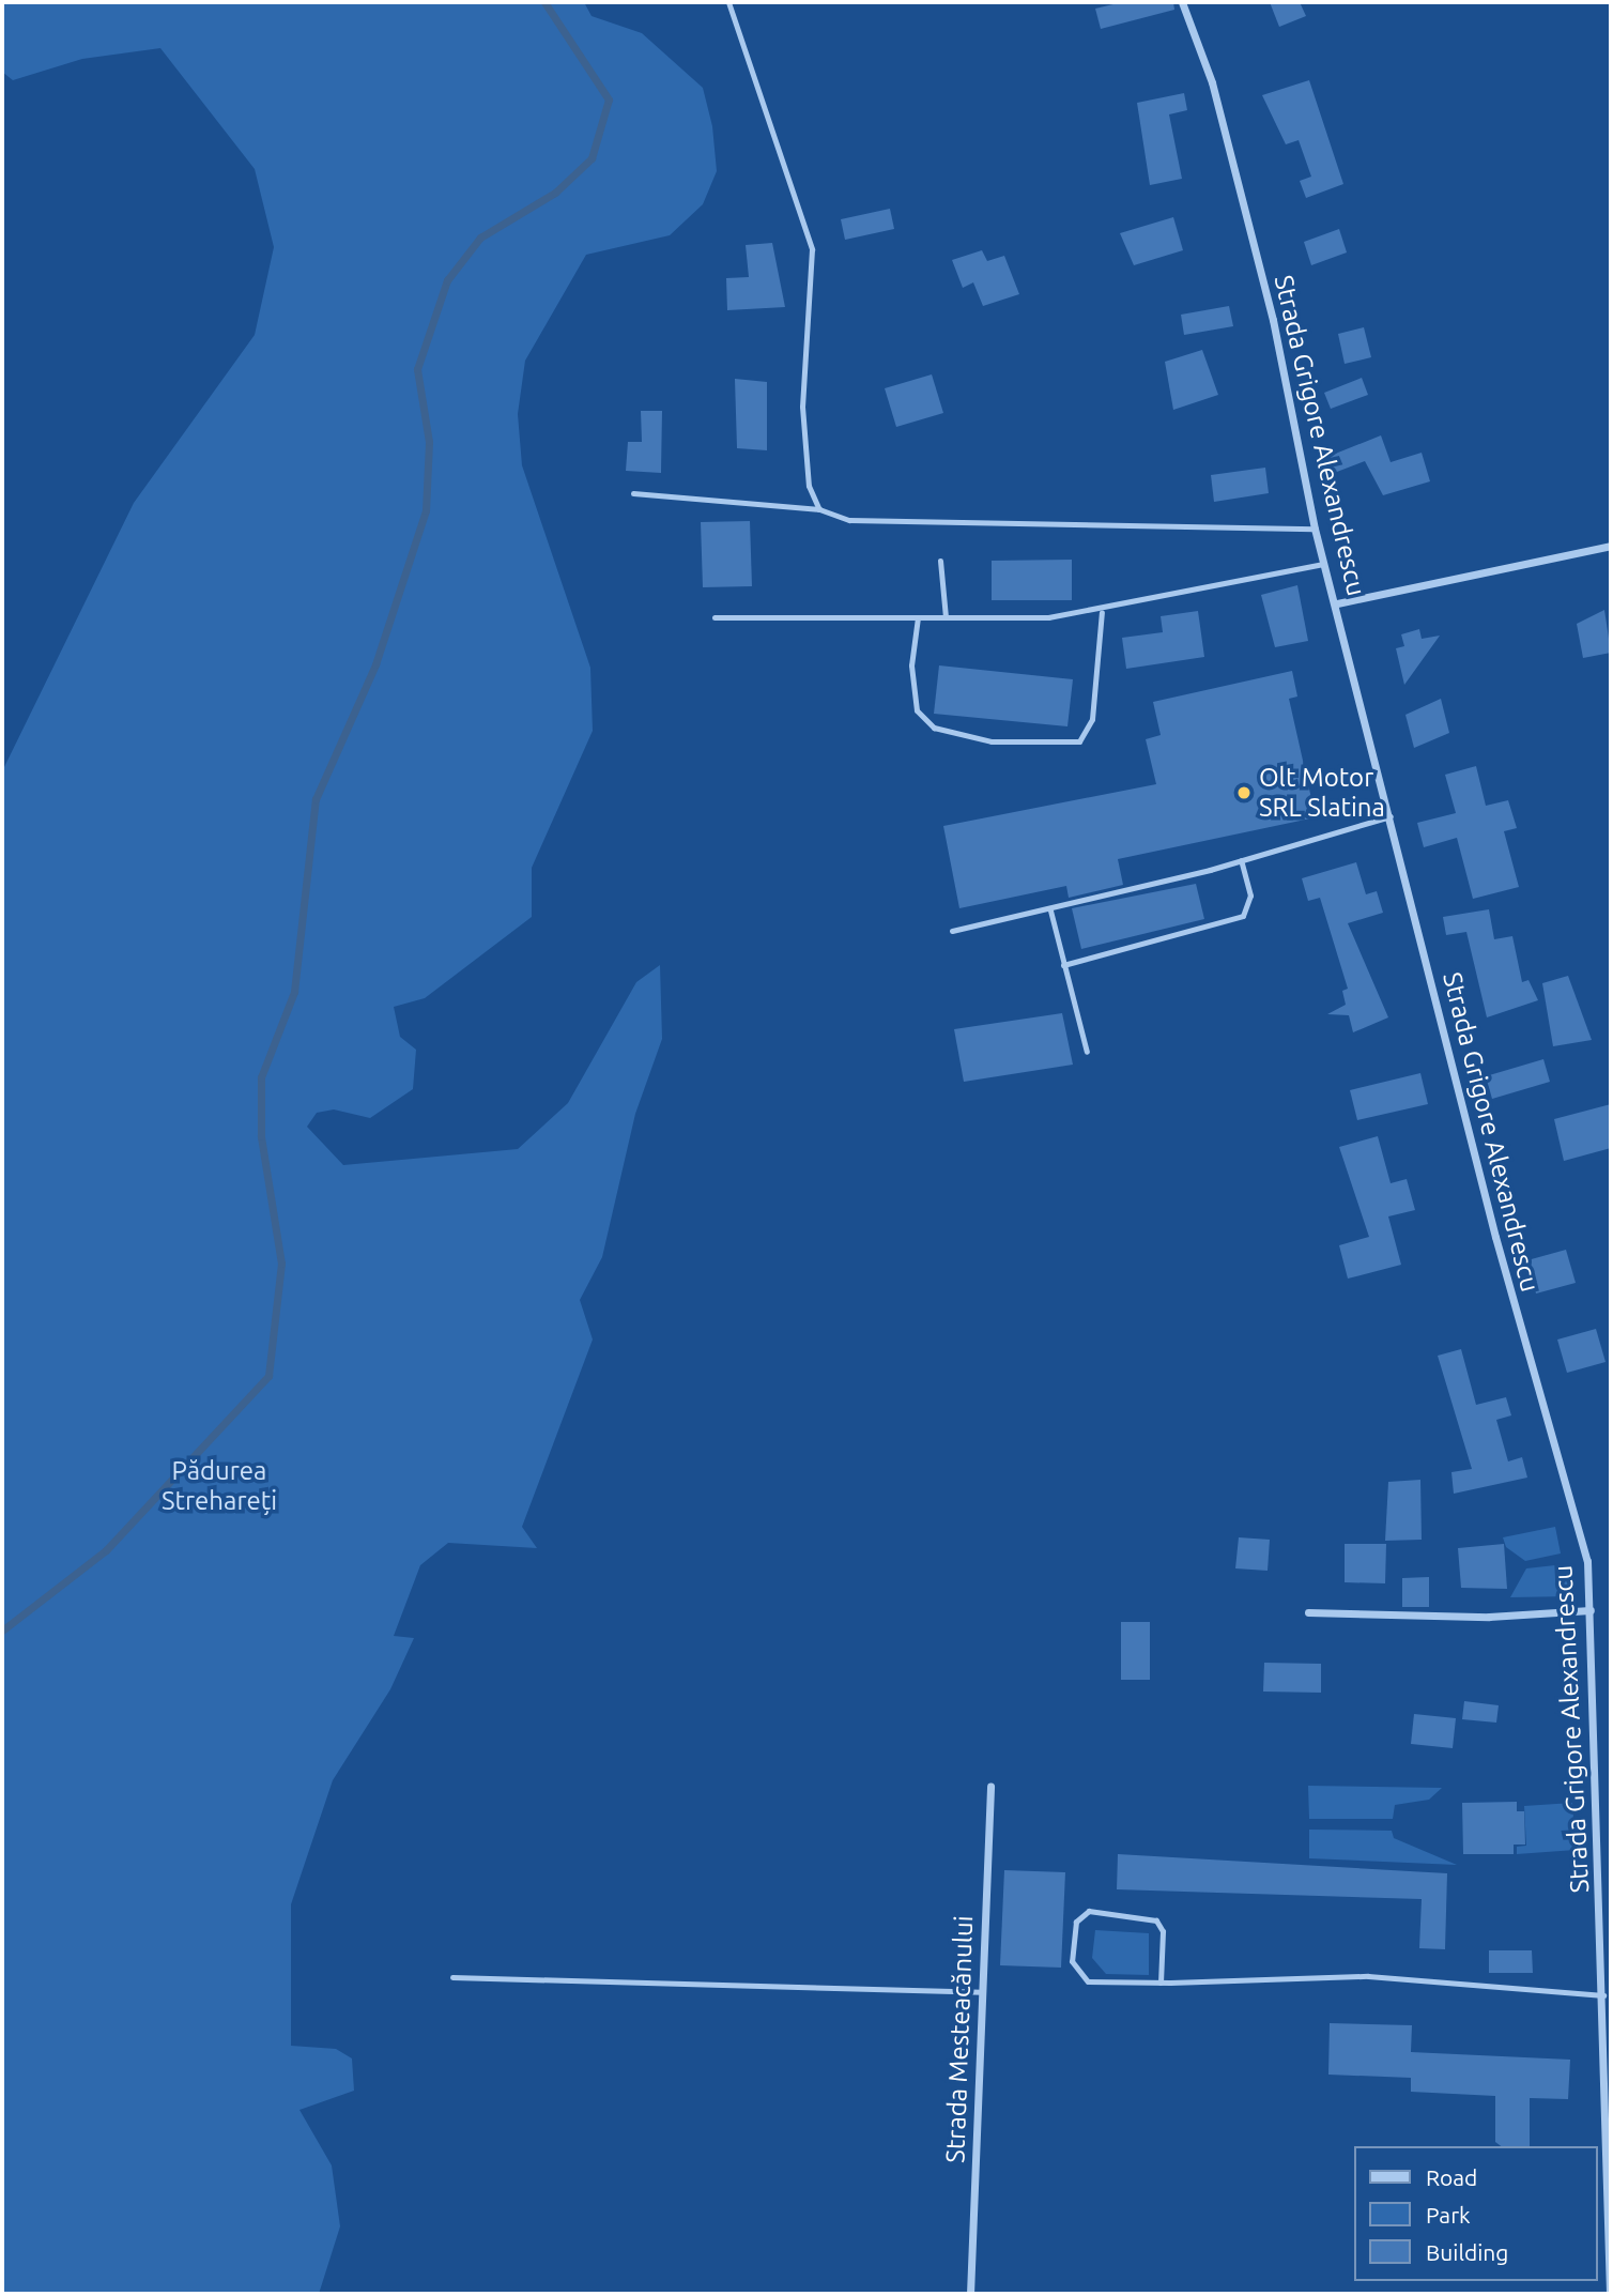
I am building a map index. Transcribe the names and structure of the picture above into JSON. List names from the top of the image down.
{
  "streets": {
    "street": ["Strada Grigore Alexandrescu", "Strada Mesteacănului"]
  },
  "parks": ["Pădurea Strehareți"],
  "places": ["Olt Motor SRL Slatina"],
  "legend": ["Road", "Park", "Building"]
}
